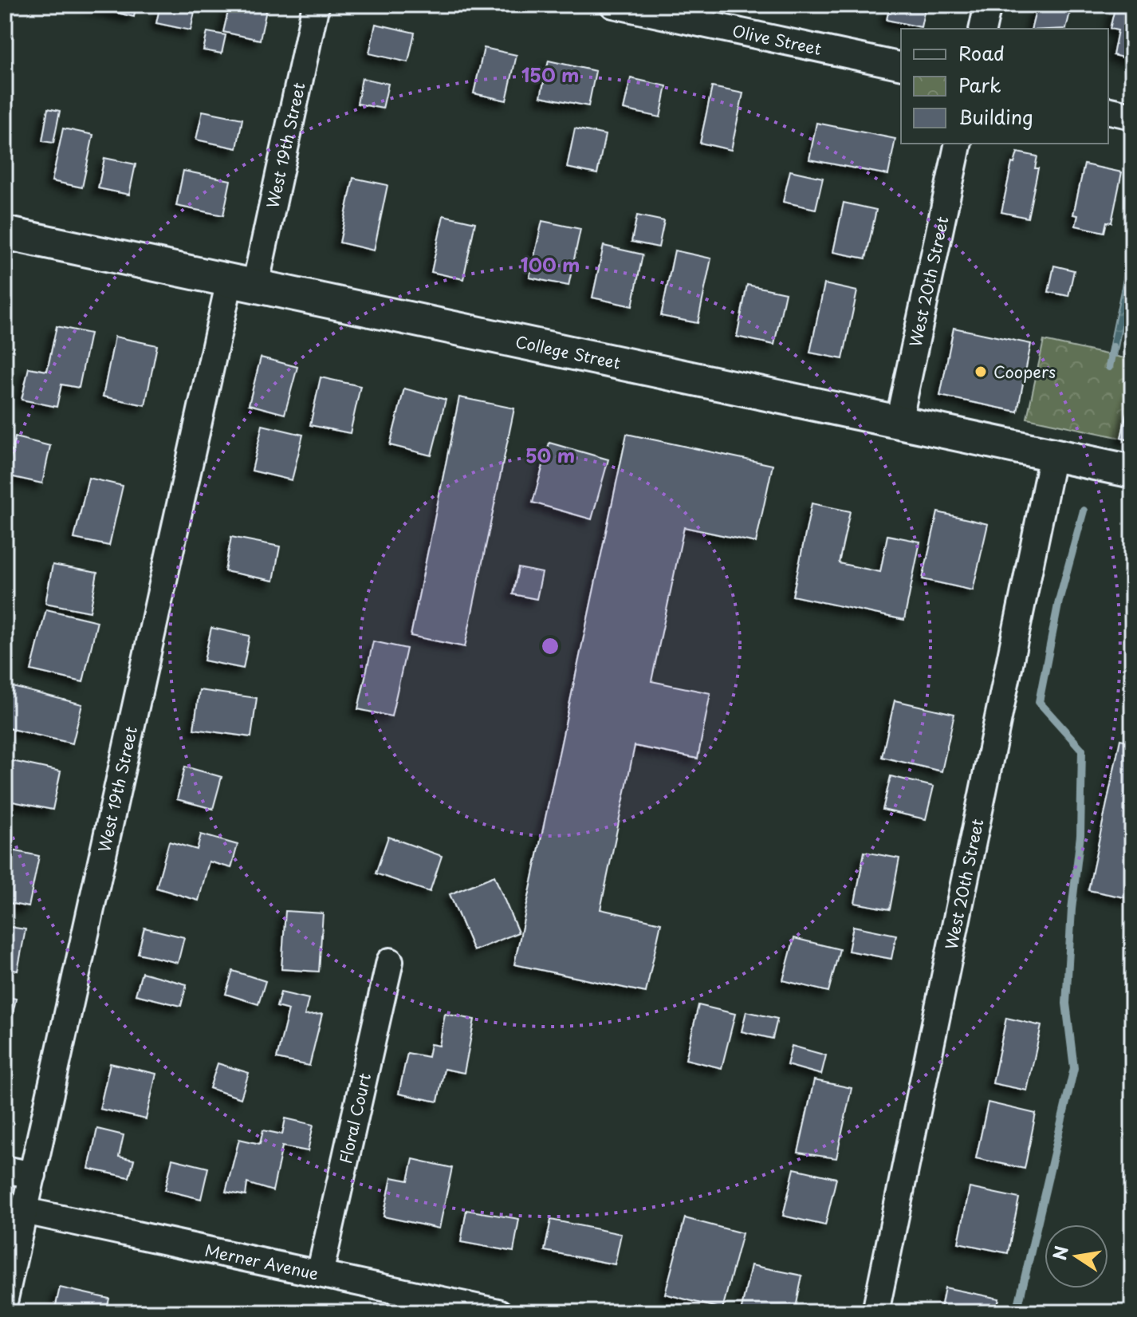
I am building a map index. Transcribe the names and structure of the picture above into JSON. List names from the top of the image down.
{
  "streets": {
    "street": [
      "Olive Street",
      "West 19th Street",
      "West 20th Street",
      "College Street",
      "Floral Court",
      "Merner Avenue"
    ]
  },
  "crossings": [
    ["West 19th Street", "College Street"],
    ["West 19th Street", "Merner Avenue"],
    ["West 20th Street", "College Street"],
    ["Floral Court", "Merner Avenue"]
  ],
  "places": ["Coopers"],
  "legend": ["Road", "Park", "Building"],
  "north": "left",
  "rings": ["150 m", "100 m", "50 m"]
}
